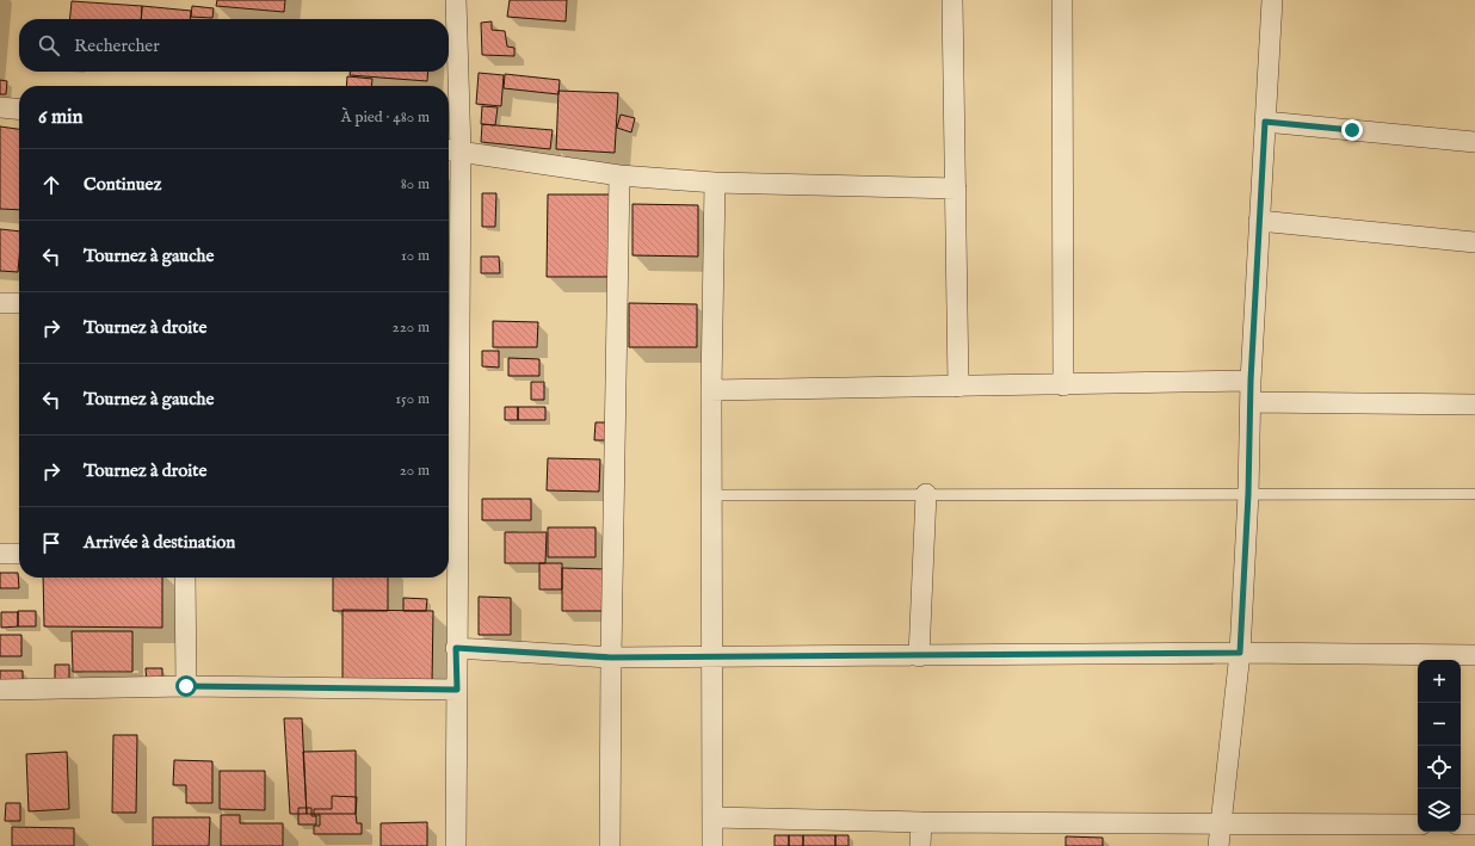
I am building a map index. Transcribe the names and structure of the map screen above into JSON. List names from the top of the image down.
{
  "page": {
    "search": "Rechercher",
    "heading": ["6 min", "À pied · 480 m"],
    "list": [
      ["Continuez", "80 m"],
      ["Tournez à gauche", "10 m"],
      ["Tournez à droite", "220 m"],
      ["Tournez à gauche", "150 m"],
      ["Tournez à droite", "20 m"],
      "Arrivée à destination"
    ],
    "map_buttons": ["+", "−"]
  }
}
